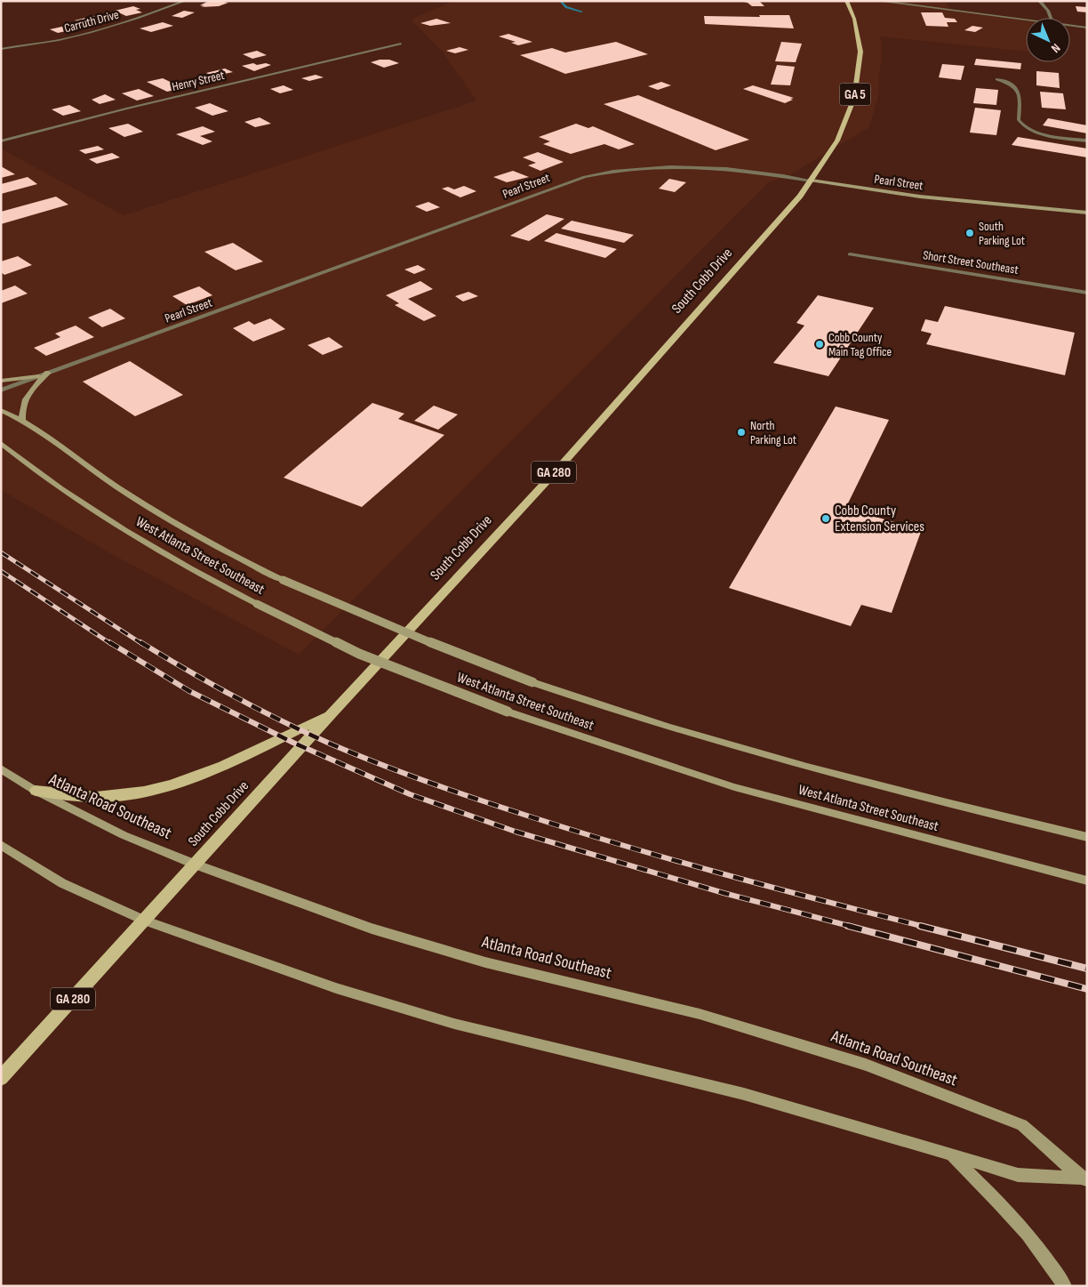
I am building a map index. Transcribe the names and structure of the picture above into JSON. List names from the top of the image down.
{
  "streets": {
    "main road": ["GA 5", "South Cobb Drive", "GA 280"],
    "street": [
      "Carruth Drive",
      "Henry Street",
      "Pearl Street",
      "Short Street Southeast",
      "West Atlanta Street Southeast",
      "Atlanta Road Southeast"
    ]
  },
  "crossings": [
    ["Pearl Street", "South Cobb Drive"],
    ["South Cobb Drive", "Atlanta Road Southeast"]
  ],
  "places": [
    "South Parking Lot",
    "Cobb County Main Tag Office",
    "North Parking Lot",
    "Cobb County Extension Services"
  ],
  "north": "bottom right"
}
